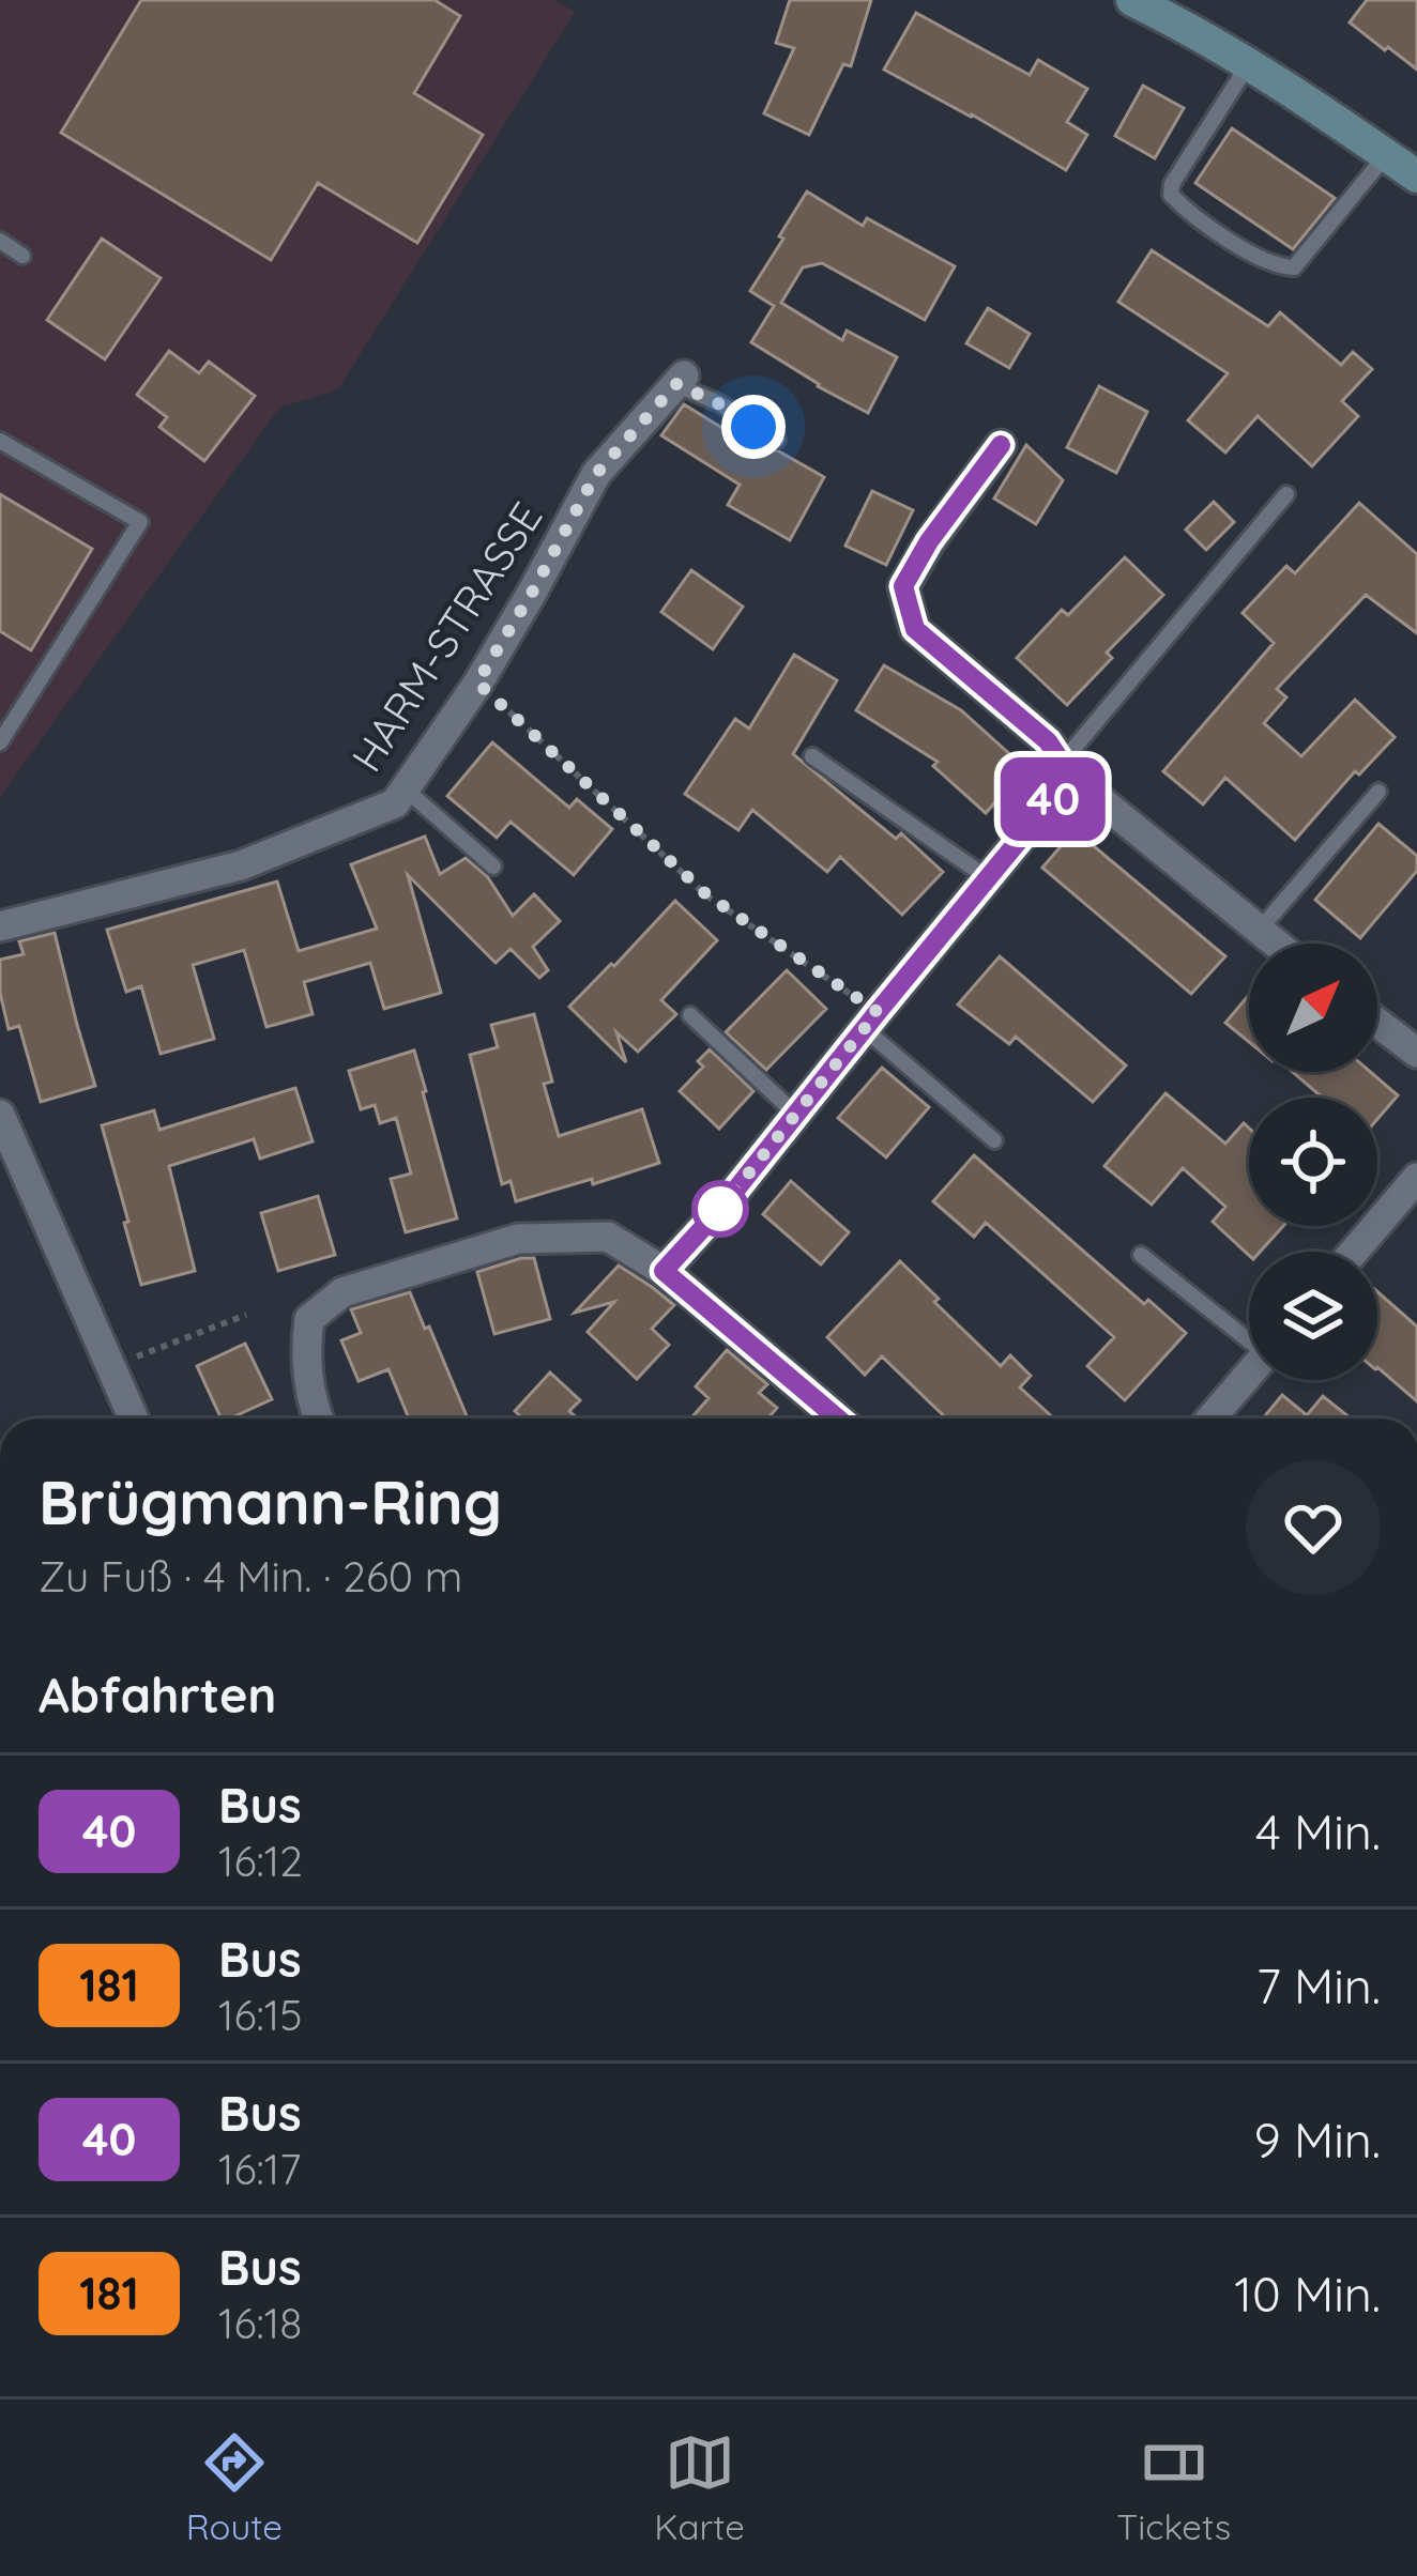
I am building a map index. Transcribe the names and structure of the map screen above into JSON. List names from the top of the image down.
{
  "streets": {
    "street": ["HARM-STRASSE"]
  },
  "lines": ["bus line 40"],
  "north": "top right",
  "page": {
    "on_map": "40",
    "heading": [
      ["Brügmann-Ring", "Zu Fuß · 4 Min. · 260 m"],
      "Abfahrten"
    ],
    "list": [
      {
        "mark": "40",
        "name": "Bus",
        "note": "16:12",
        "value": "4 Min."
      },
      {
        "mark": "181",
        "name": "Bus",
        "note": "16:15",
        "value": "7 Min."
      },
      {
        "mark": "40",
        "name": "Bus",
        "note": "16:17",
        "value": "9 Min."
      },
      {
        "mark": "181",
        "name": "Bus",
        "note": "16:18",
        "value": "10 Min."
      }
    ],
    "tabs": ["Route", "Karte", "Tickets"]
  }
}
